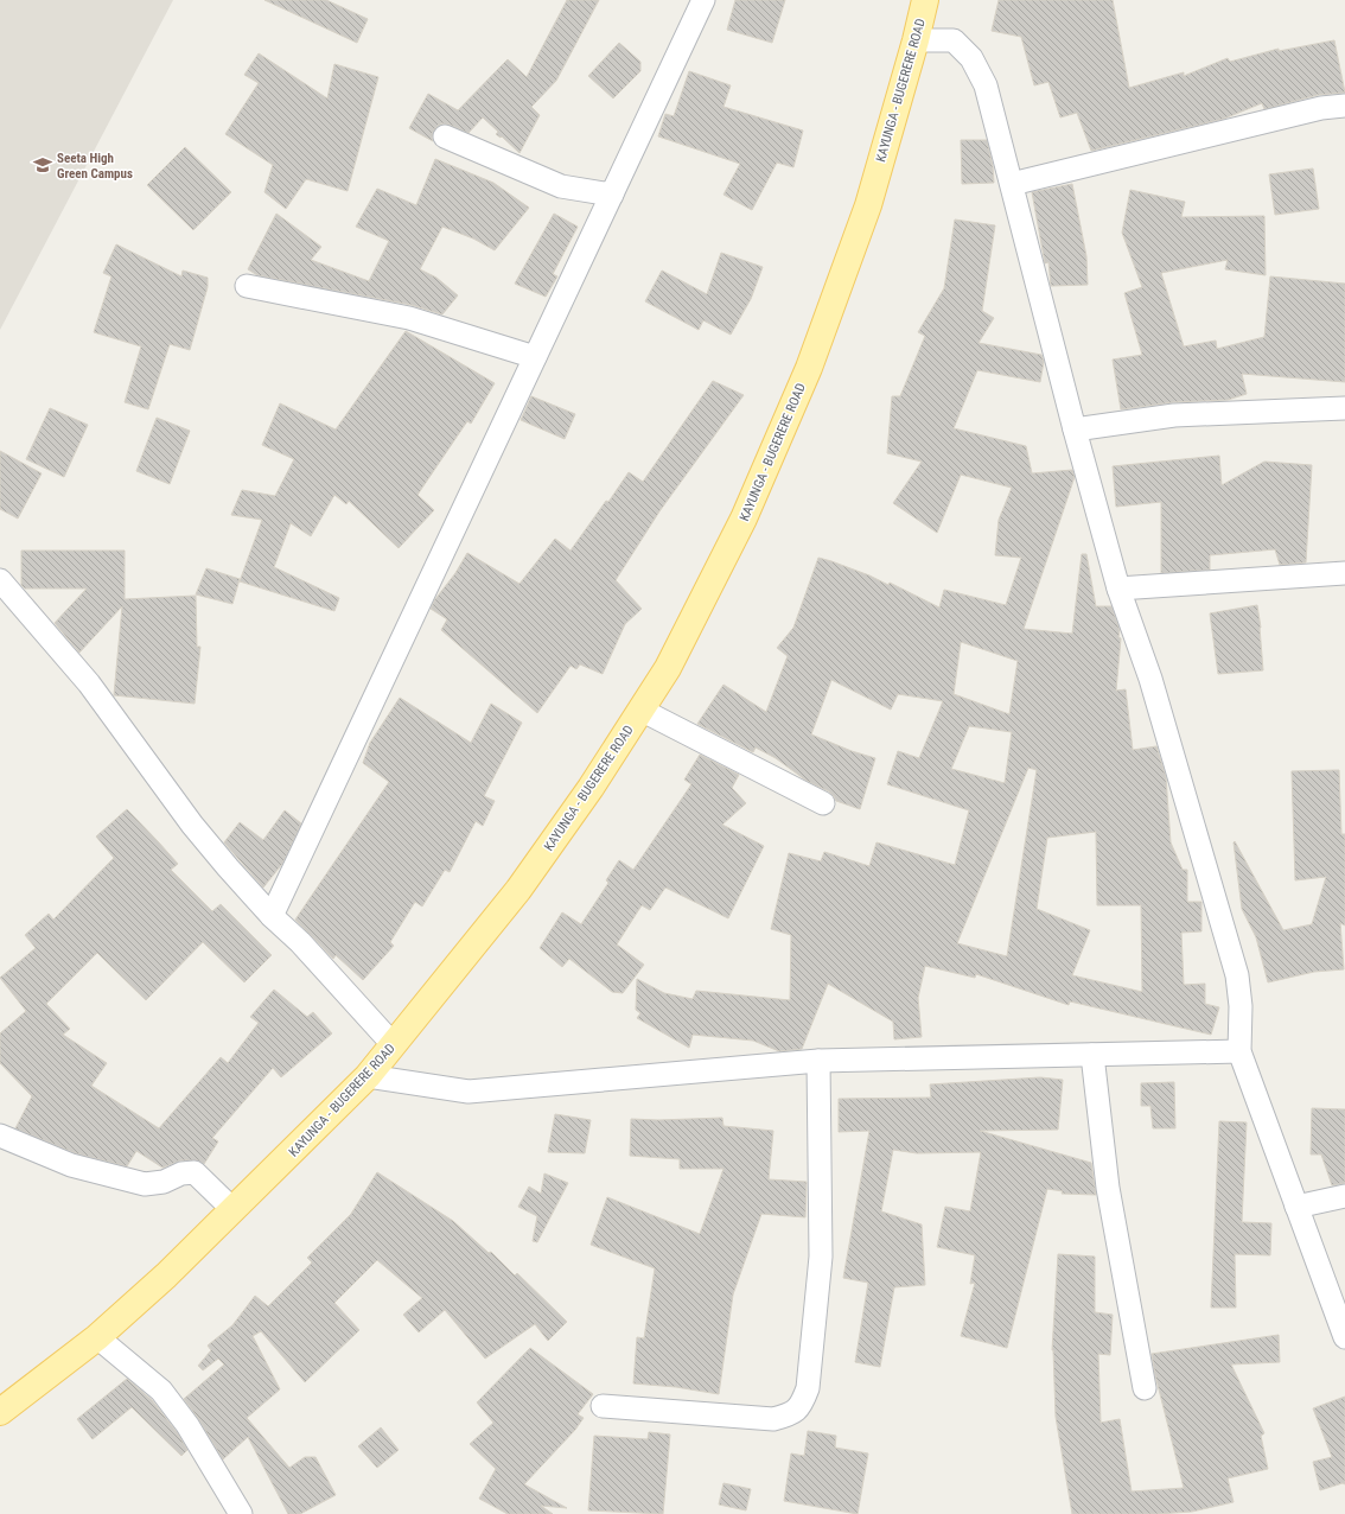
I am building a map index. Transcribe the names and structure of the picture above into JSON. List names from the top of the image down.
{
  "streets": {
    "main road": ["KAYUNGA - BUGERERE ROAD"]
  },
  "places": {
    "school or university": ["Seeta High Green Campus"]
  }
}
